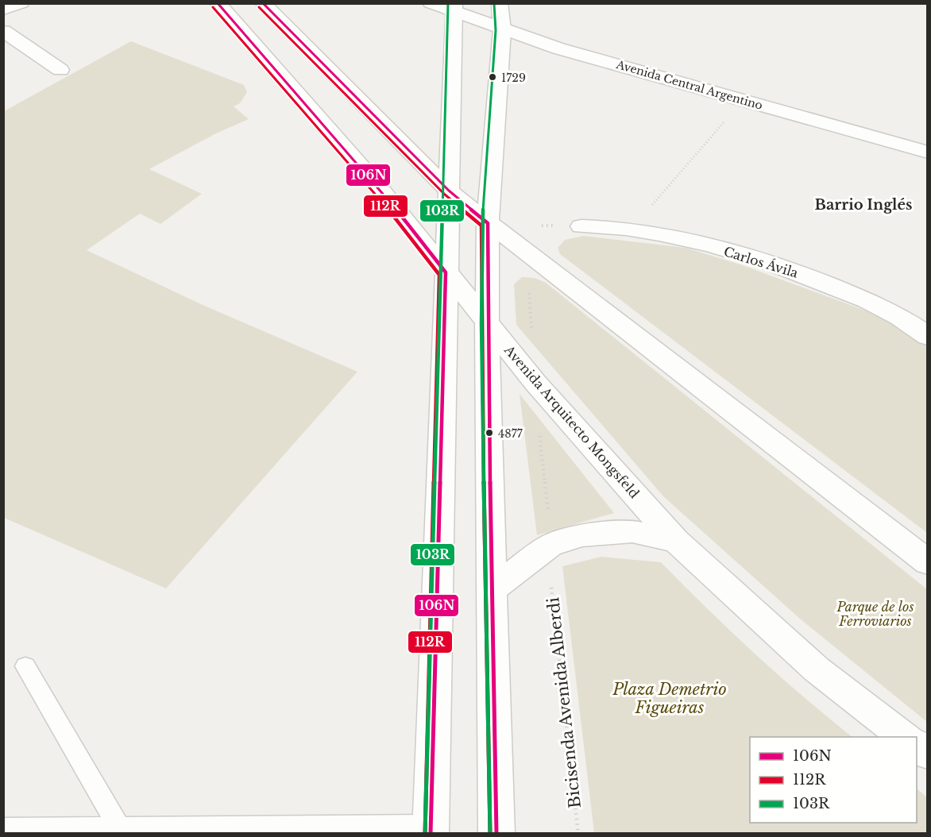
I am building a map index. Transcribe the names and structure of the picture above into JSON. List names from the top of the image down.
{
  "streets": {
    "main road": ["Avenida Central Argentino", "Carlos Ávila", "Avenida Arquitecto Mongsfeld"],
    "path": ["Bicisenda Avenida Alberdi"]
  },
  "districts": ["Barrio Inglés"],
  "parks": ["Parque de los Ferroviarios", "Plaza Demetrio Figueiras"],
  "places": ["1729", "4877"],
  "lines": ["transit line 106N", "transit line 103R", "transit line 112R"],
  "legend": ["106N", "112R", "103R"]
}
